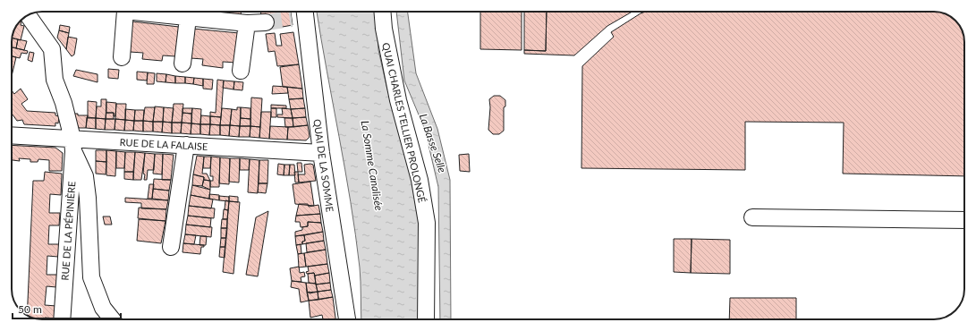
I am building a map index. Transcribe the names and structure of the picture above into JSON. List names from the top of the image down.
{
  "streets": {
    "street": [
      "QUAI CHARLES TELLIER PROLONGÉ",
      "RUE DE LA FALAISE",
      "QUAI DE LA SOMME",
      "RUE DE LA PÉPINIÈRE"
    ]
  },
  "crossings": [
    ["RUE DE LA FALAISE", "QUAI DE LA SOMME"],
    ["RUE DE LA FALAISE", "RUE DE LA PÉPINIÈRE"]
  ],
  "water": ["La Basse Selle", "La Somme Canalisée"],
  "scale_bar": "50 m"
}
